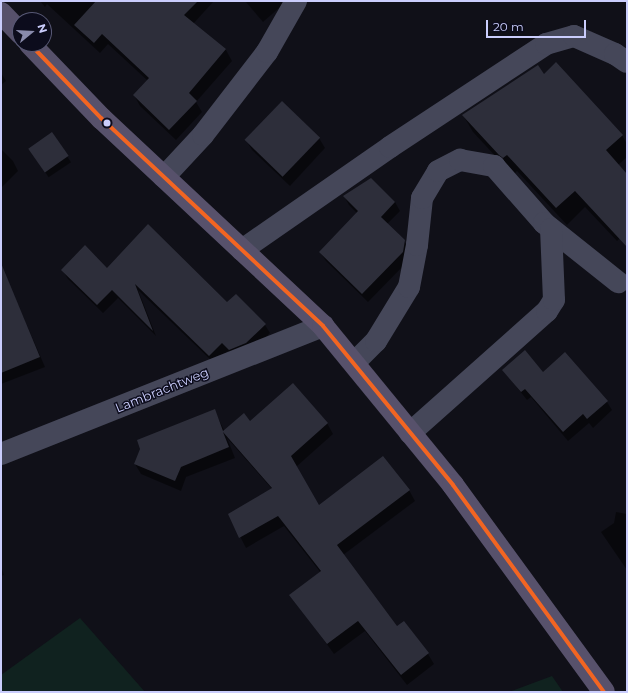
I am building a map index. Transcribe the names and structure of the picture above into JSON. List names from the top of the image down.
{
  "streets": {
    "street": ["Lambrachtweg"]
  },
  "scale_bar": "20 m",
  "north": "right"
}
